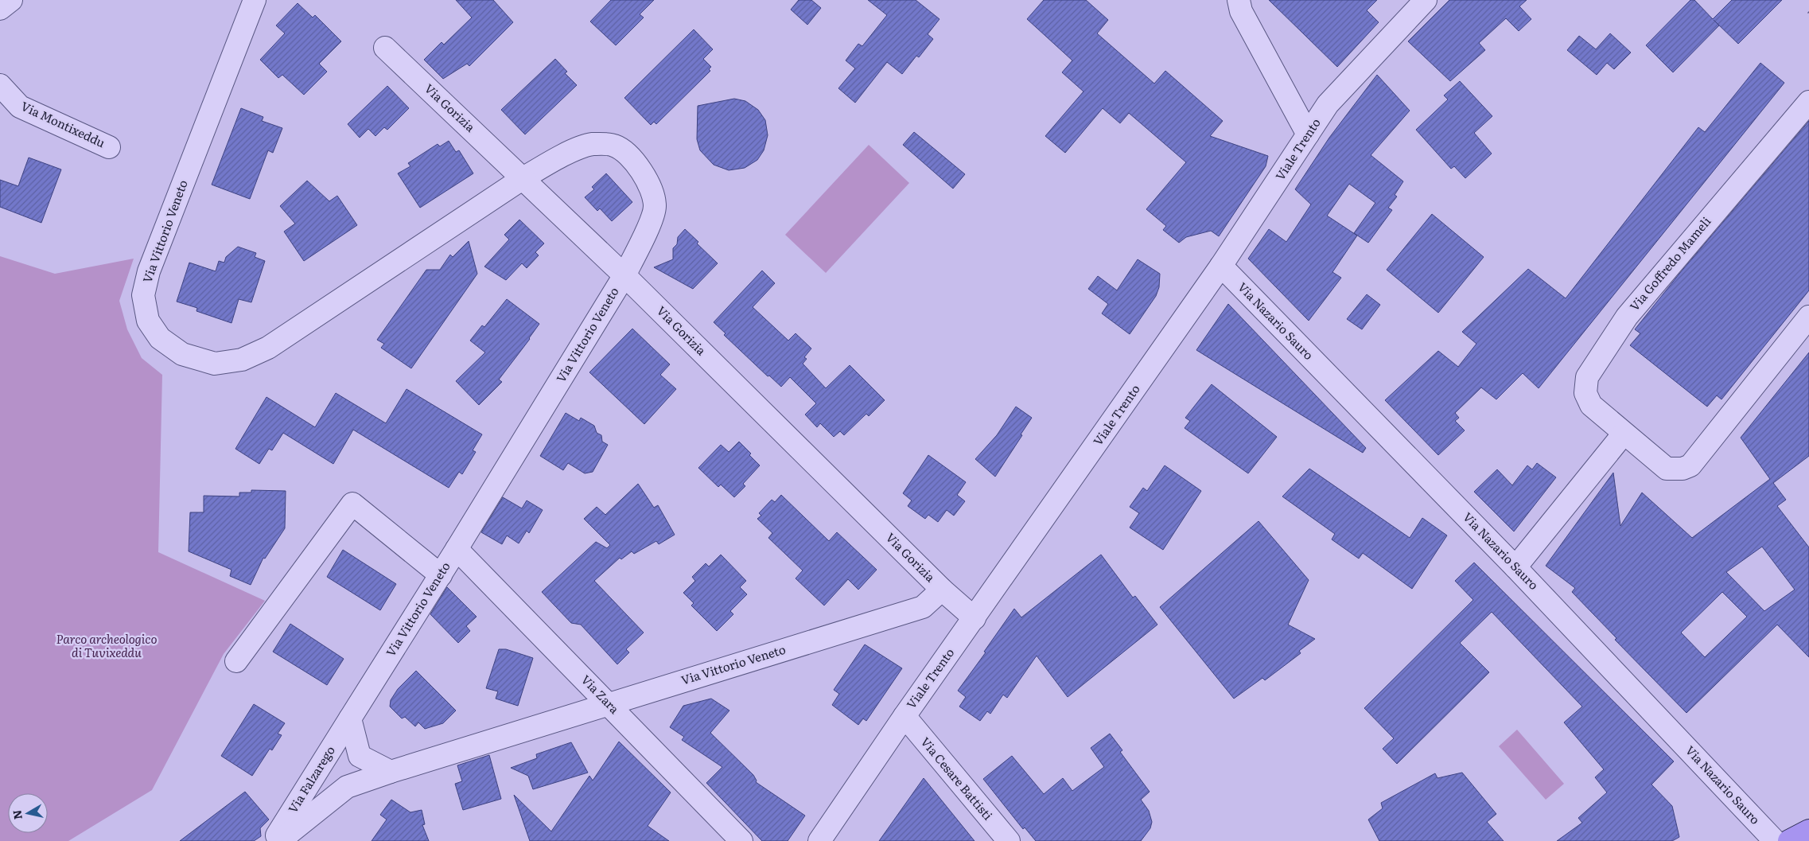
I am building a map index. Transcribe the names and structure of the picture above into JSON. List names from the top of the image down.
{
  "streets": {
    "street": [
      "Via Gorizia",
      "Via Montixeddu",
      "Viale Trento",
      "Via Vittorio Veneto",
      "Via Goffredo Mameli",
      "Via Nazario Sauro",
      "Via Zara",
      "Via Cesare Battisti",
      "Via Falzarego"
    ]
  },
  "crossings": [
    ["Via Gorizia", "Viale Trento"],
    ["Via Gorizia", "Via Vittorio Veneto"],
    ["Viale Trento", "Via Nazario Sauro"],
    ["Viale Trento", "Via Cesare Battisti"],
    ["Via Vittorio Veneto", "Via Zara"],
    ["Via Vittorio Veneto", "Via Falzarego"]
  ],
  "parks": ["Parco archeologico di Tuvixeddu"],
  "north": "left"
}
